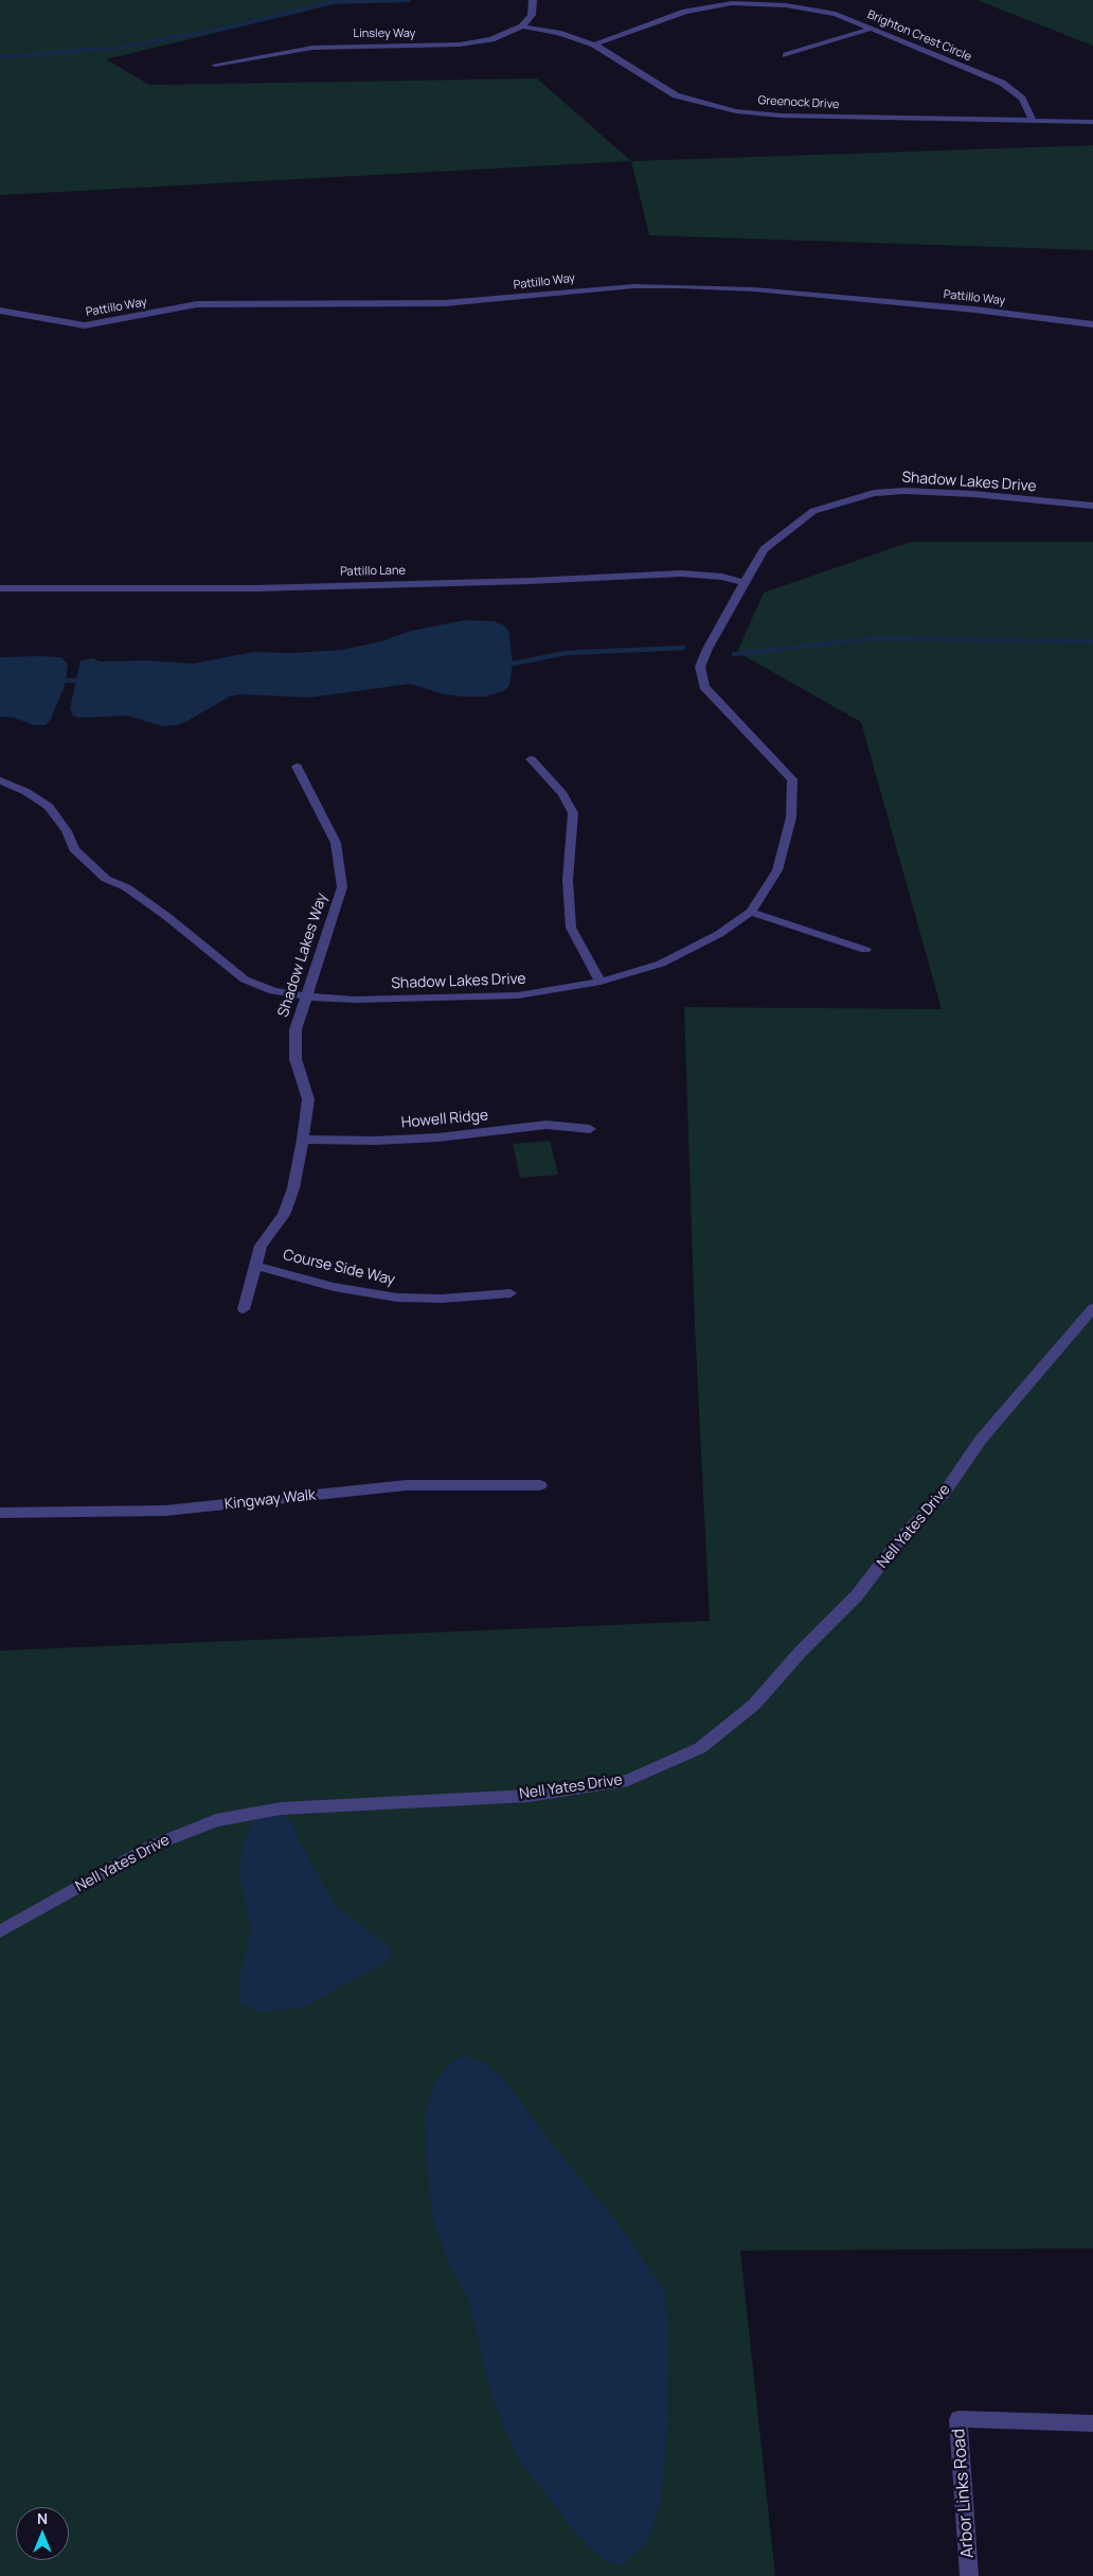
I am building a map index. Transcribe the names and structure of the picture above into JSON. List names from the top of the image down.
{
  "streets": {
    "street": [
      "Linsley Way",
      "Brighton Crest Circle",
      "Greenock Drive",
      "Pattillo Way",
      "Shadow Lakes Drive",
      "Pattillo Lane",
      "Shadow Lakes Way",
      "Howell Ridge",
      "Course Side Way",
      "Kingway Walk",
      "Nell Yates Drive",
      "Arbor Links Road"
    ]
  },
  "crossings": [
    ["Linsley Way", "Greenock Drive"],
    ["Brighton Crest Circle", "Greenock Drive"],
    ["Shadow Lakes Drive", "Pattillo Lane"],
    ["Shadow Lakes Drive", "Shadow Lakes Way"],
    ["Shadow Lakes Way", "Howell Ridge"],
    ["Shadow Lakes Way", "Course Side Way"]
  ],
  "north": "top"
}
